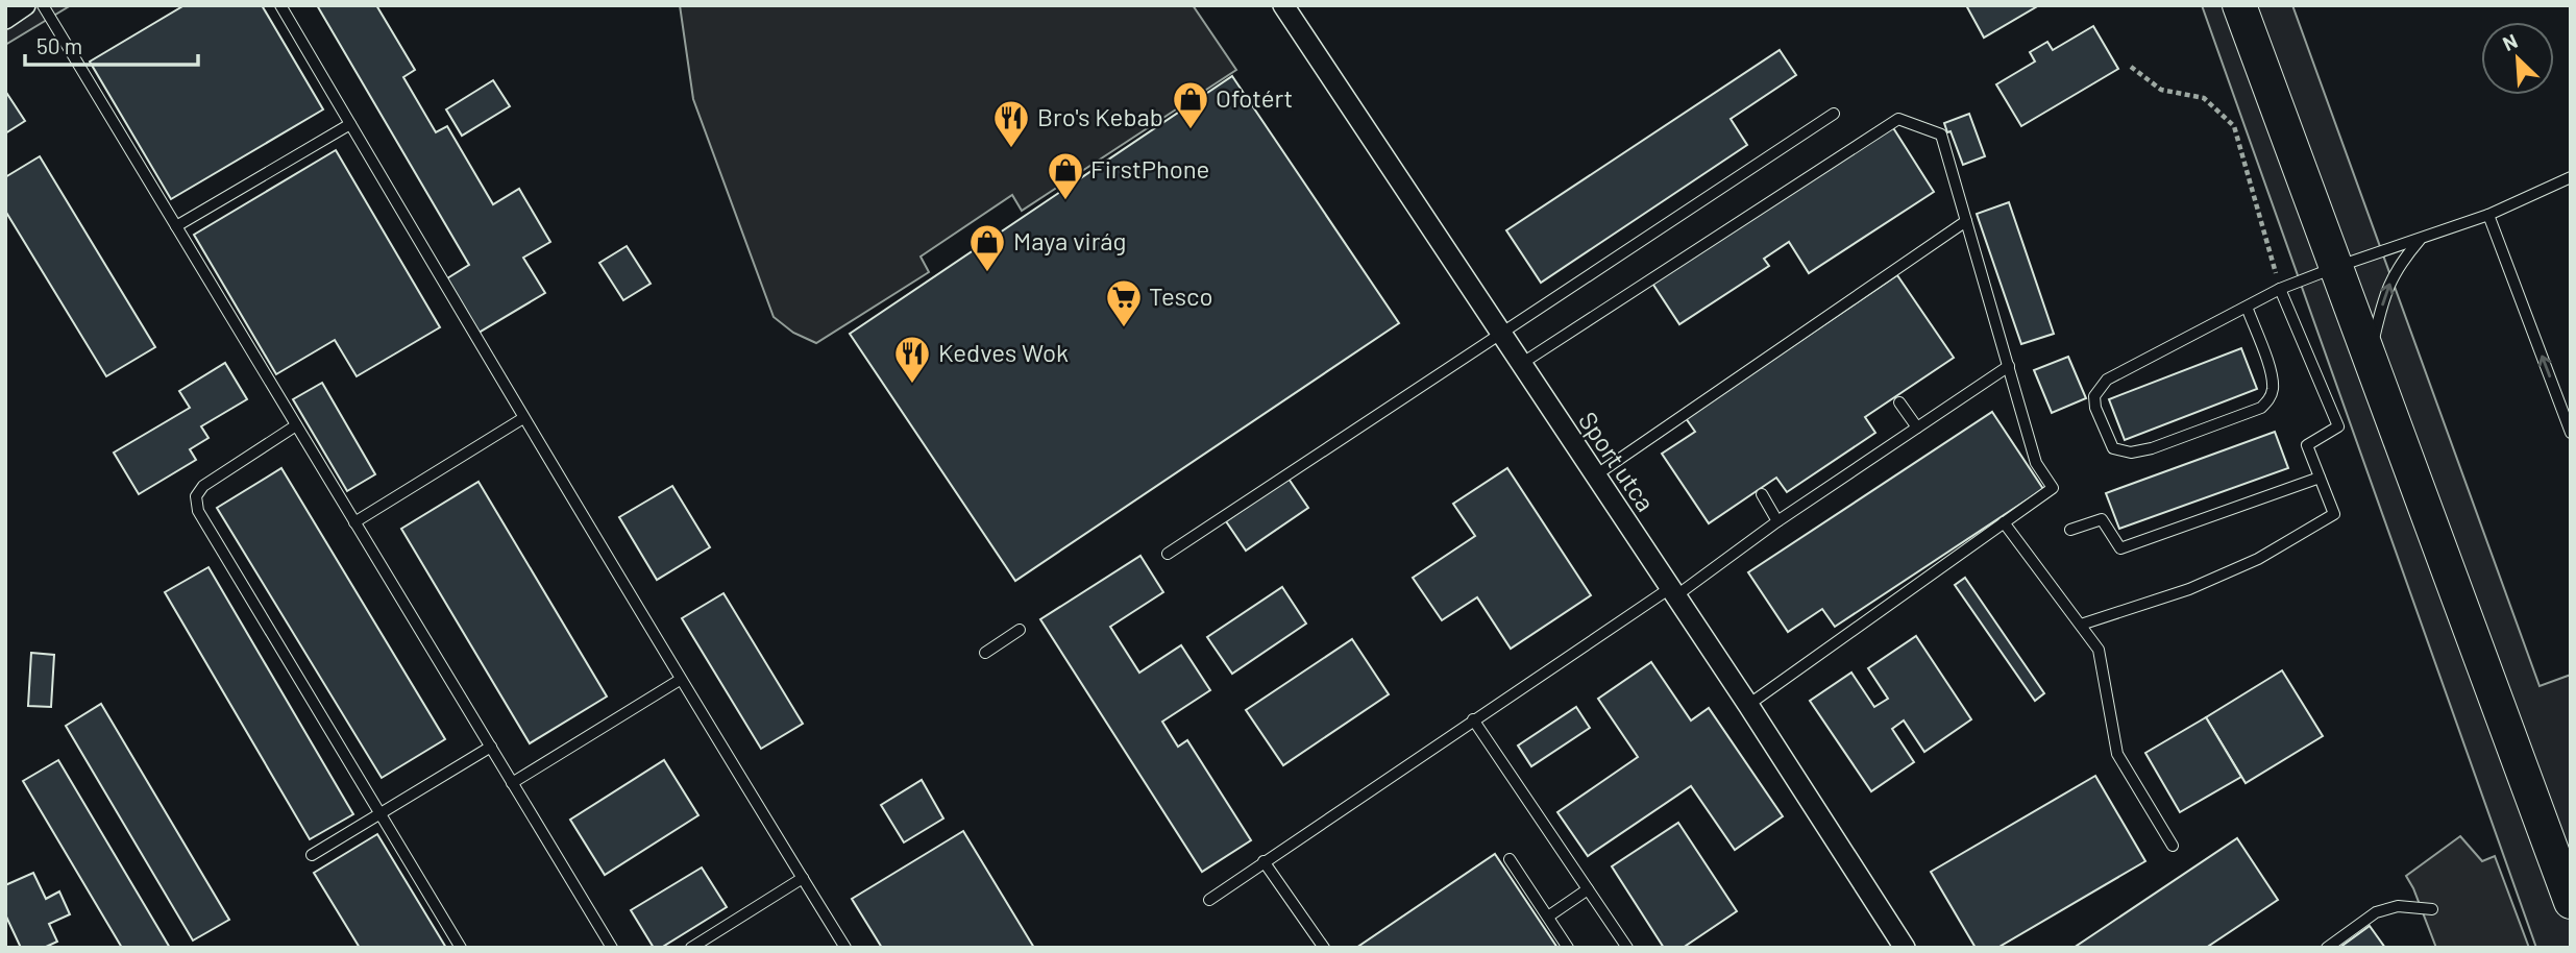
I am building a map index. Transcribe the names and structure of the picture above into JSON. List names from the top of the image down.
{
  "streets": {
    "street": ["Sport utca"]
  },
  "places": {
    "shop": ["Ofotért", "FirstPhone", "Maya virág"],
    "restaurant": ["Bro's Kebab", "Kedves Wok"],
    "supermarket": ["Tesco"]
  },
  "scale_bar": "50 m",
  "north": "top left"
}
